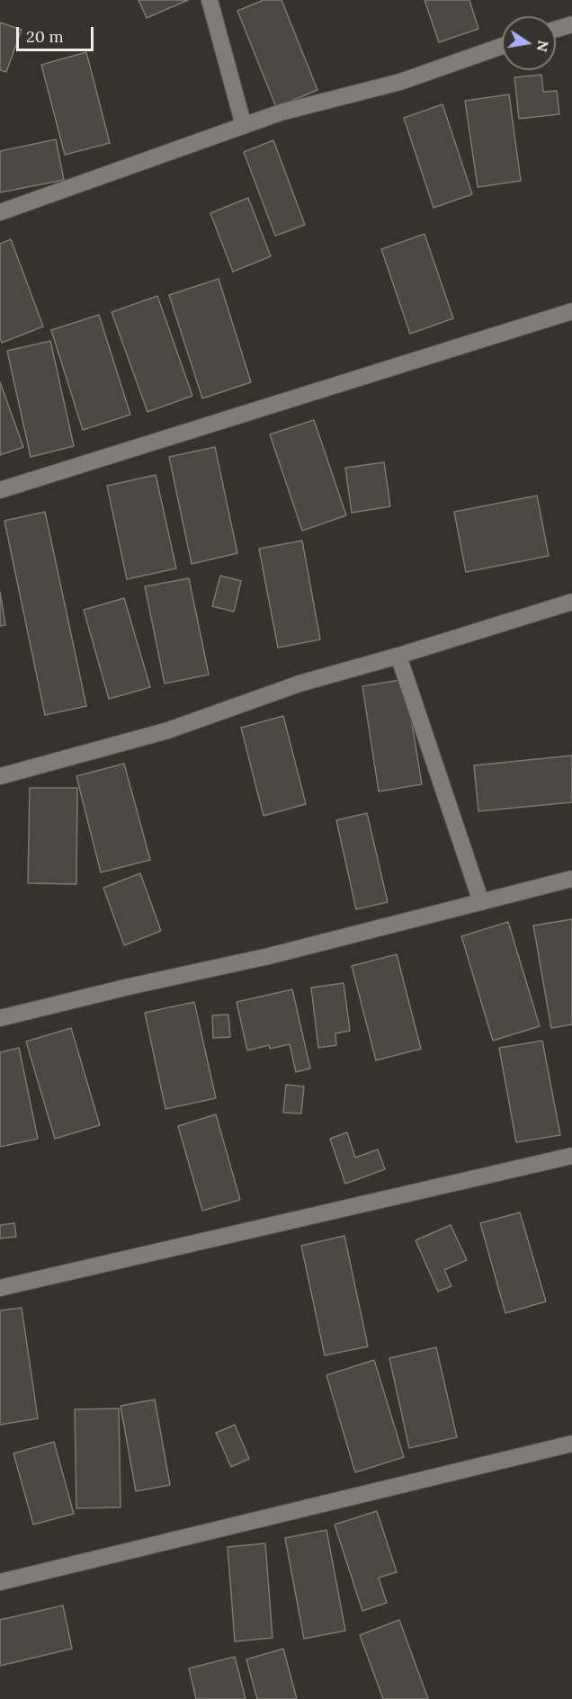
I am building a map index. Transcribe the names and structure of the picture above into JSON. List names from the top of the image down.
{
  "scale_bar": "20 m",
  "north": "right"
}
